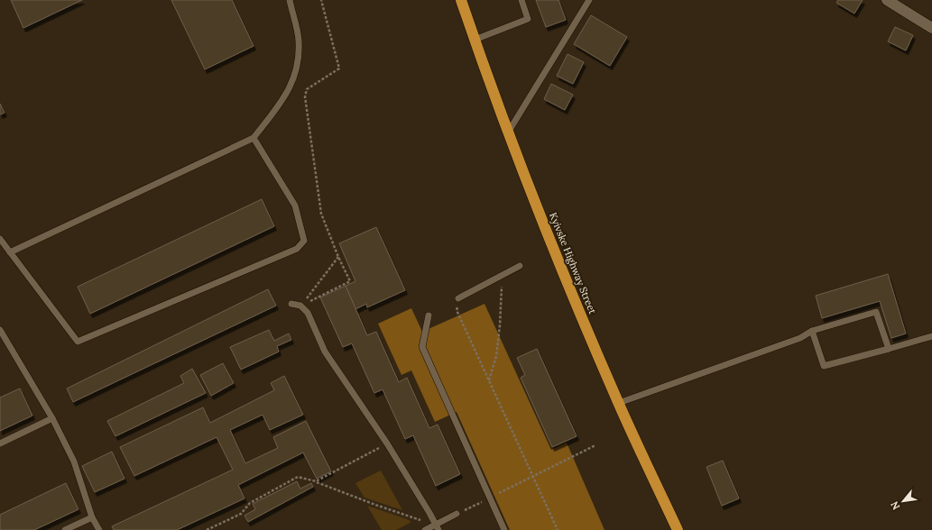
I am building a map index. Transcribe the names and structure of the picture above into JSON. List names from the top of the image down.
{
  "streets": {
    "highway": ["Kyivske Highway Street"]
  },
  "north": "bottom left"
}
